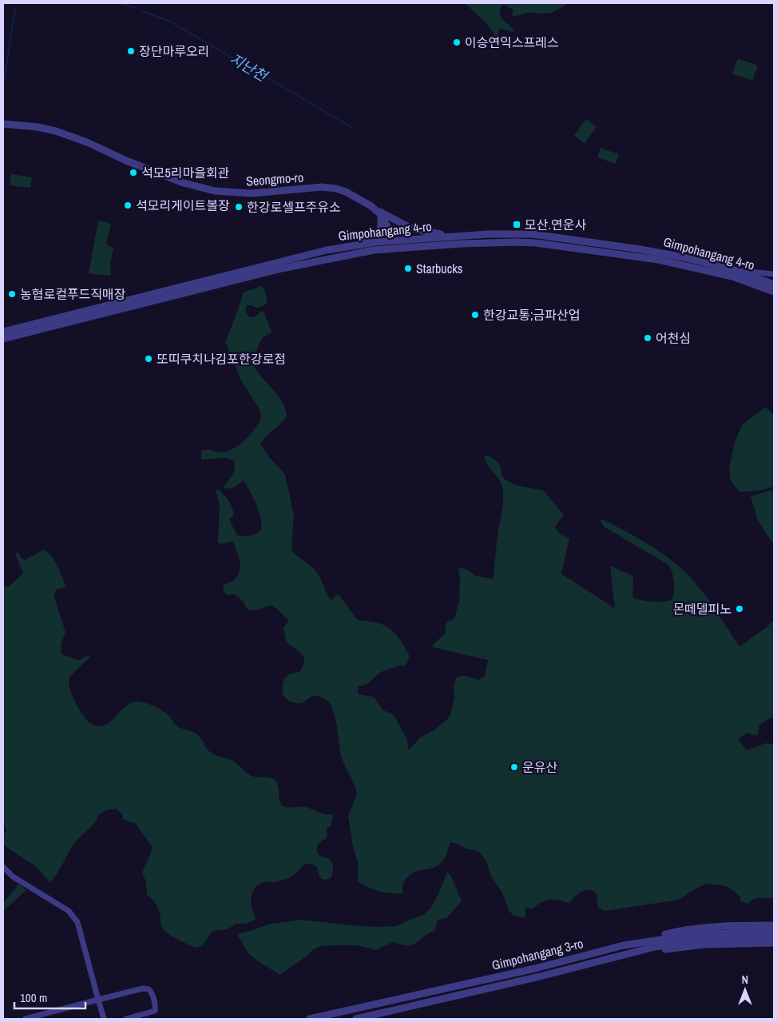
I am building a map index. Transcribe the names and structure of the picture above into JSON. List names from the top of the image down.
{
  "streets": {
    "street": ["Seongmo-ro", "Gimpohangang 4-ro", "Gimpohangang 3-ro"]
  },
  "crossings": [
    ["Seongmo-ro", "Gimpohangang 4-ro"]
  ],
  "water": ["지난천"],
  "places": {
    "other": [
      "이승연익스프레스",
      "장단마루오리",
      "석모5리마을회관",
      "석모리게이트볼장",
      "한강로셀프주유소",
      "Starbucks",
      "농협로컬푸드직매장",
      "한강교통;금파산업",
      "어천심",
      "또띠쿠치나김포한강로점",
      "몬떼델피노",
      "운유산"
    ],
    "transit": ["모산.연운사"]
  },
  "scale_bar": "100 m",
  "north": "top"
}
